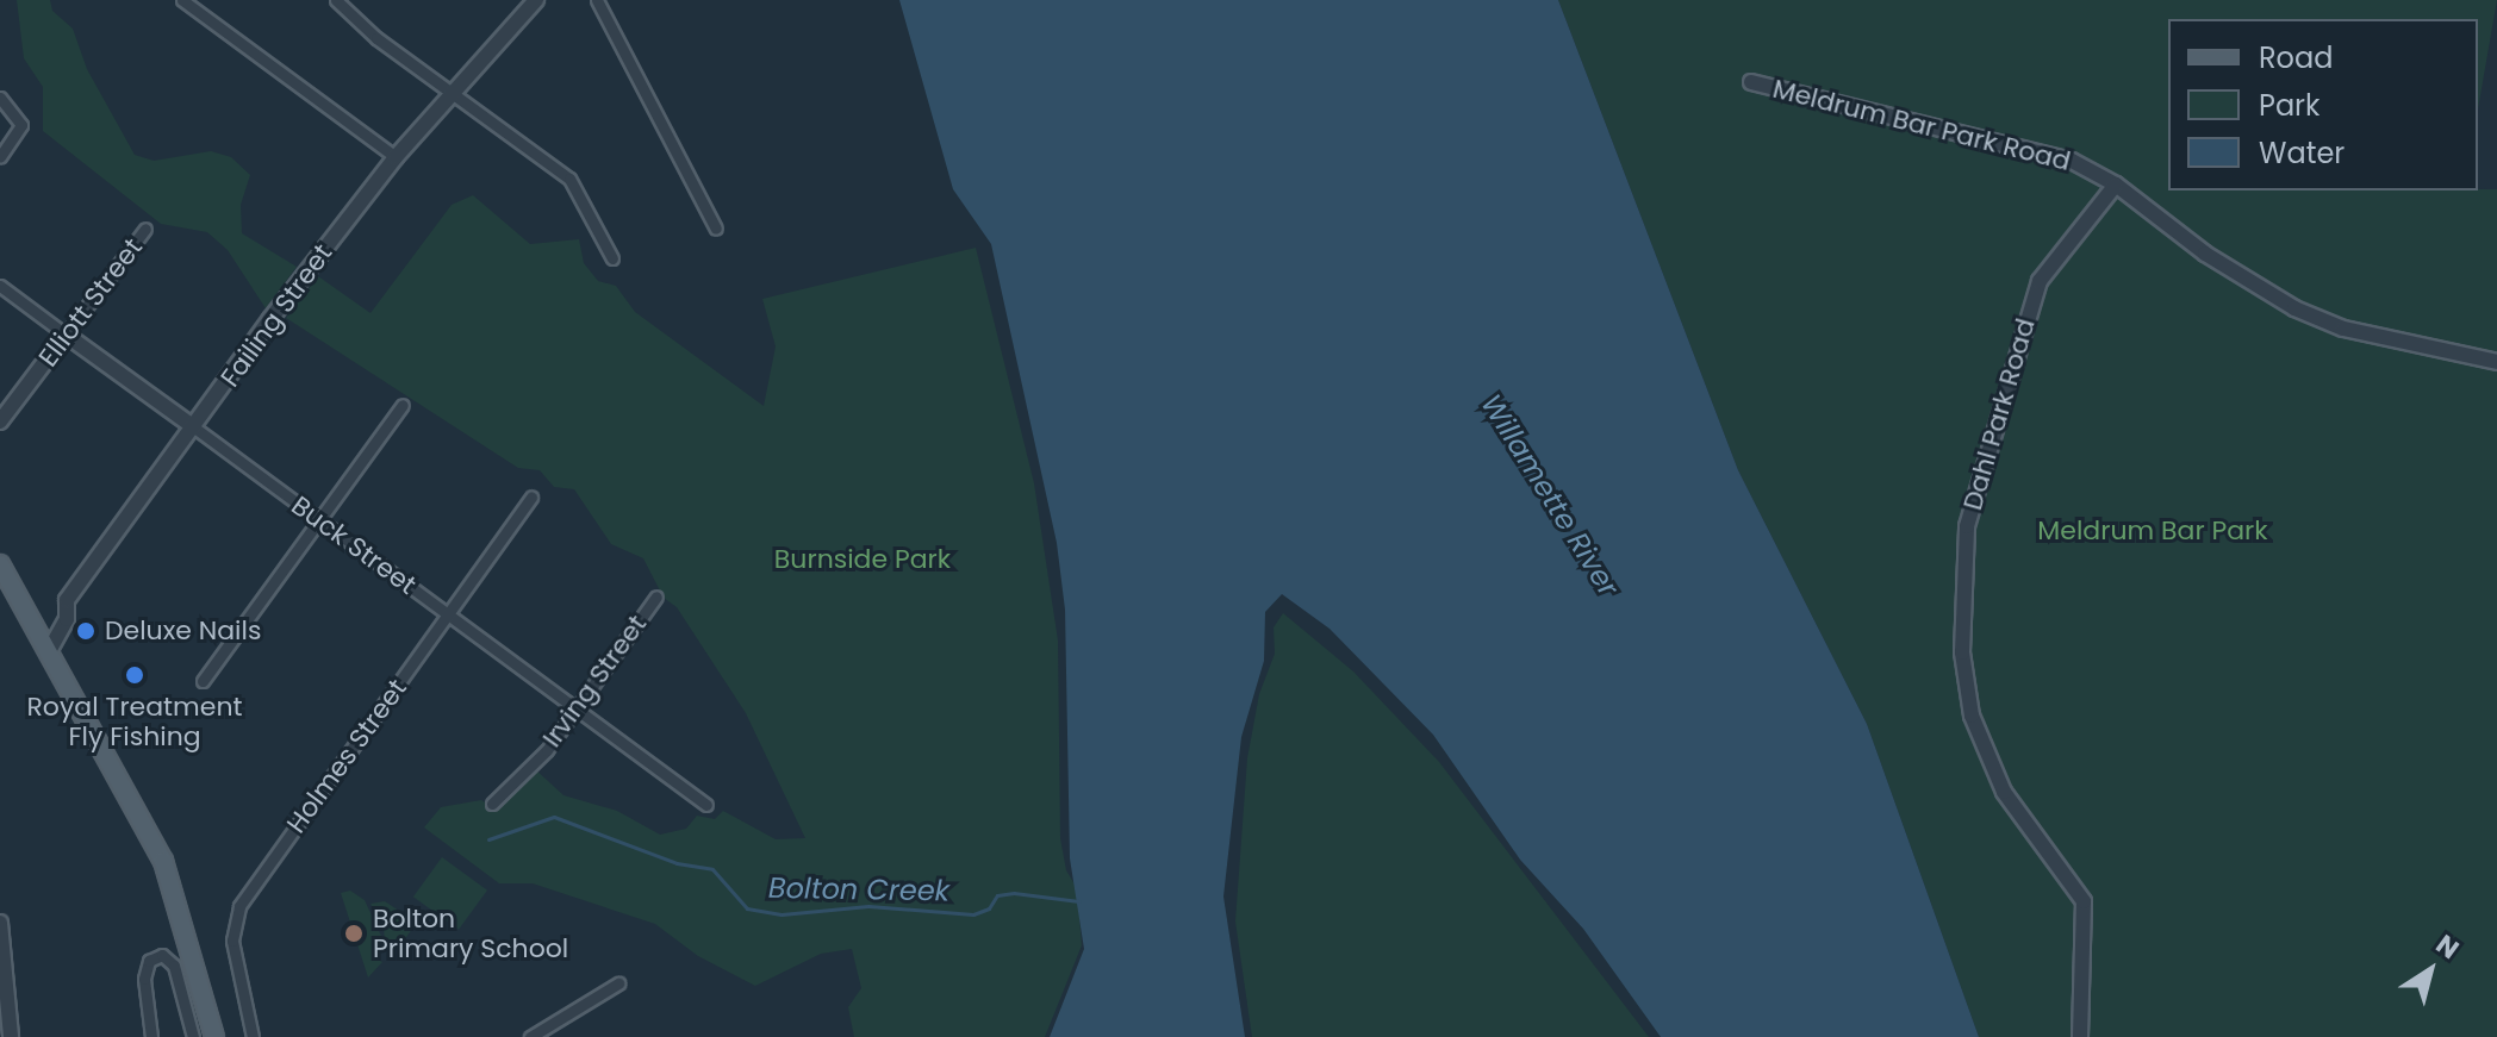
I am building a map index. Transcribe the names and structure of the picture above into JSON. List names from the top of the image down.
{
  "streets": {
    "street": [
      "Meldrum Bar Park Road",
      "Elliott Street",
      "Failing Street",
      "Dahl Park Road",
      "Buck Street",
      "Irving Street",
      "Holmes Street"
    ]
  },
  "crossings": [
    ["Meldrum Bar Park Road", "Dahl Park Road"],
    ["Elliott Street", "Buck Street"],
    ["Failing Street", "Buck Street"],
    ["Buck Street", "Irving Street"],
    ["Buck Street", "Holmes Street"]
  ],
  "water": ["Willamette River", "Bolton Creek"],
  "parks": ["Meldrum Bar Park", "Burnside Park"],
  "places": ["Deluxe Nails", "Royal Treatment Fly Fishing", "Bolton Primary School"],
  "legend": ["Road", "Park", "Water"],
  "north": "top right"
}
